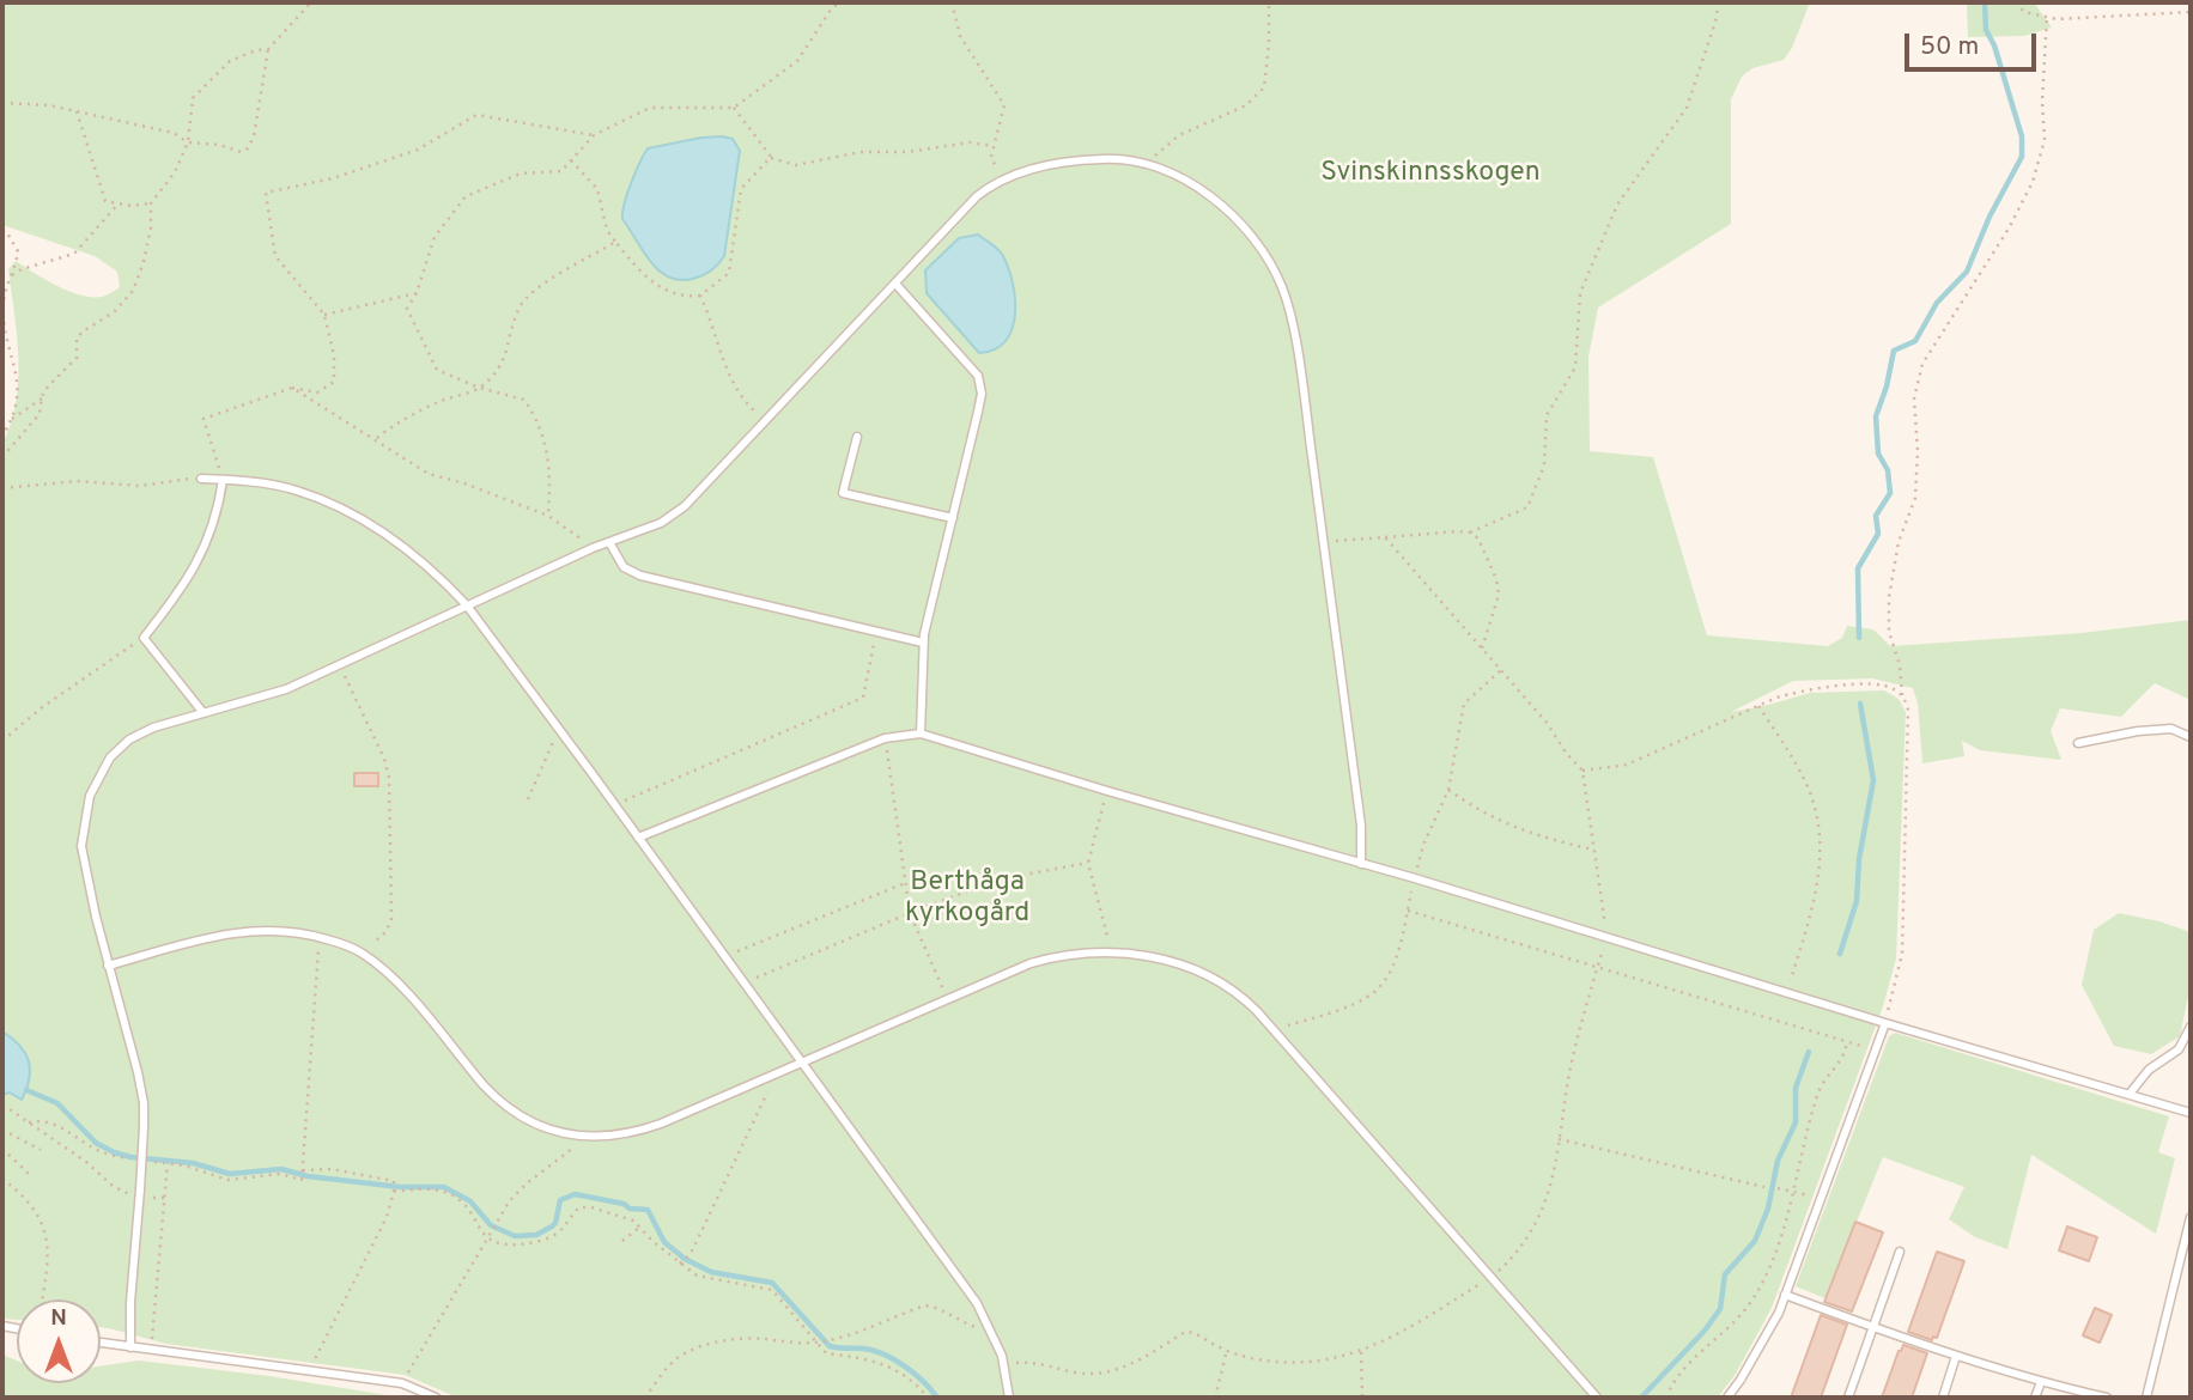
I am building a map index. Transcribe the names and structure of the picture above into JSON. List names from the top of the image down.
{
  "parks": ["Svinskinnsskogen", "Berthåga kyrkogård"],
  "scale_bar": "50 m",
  "north": "top"
}
